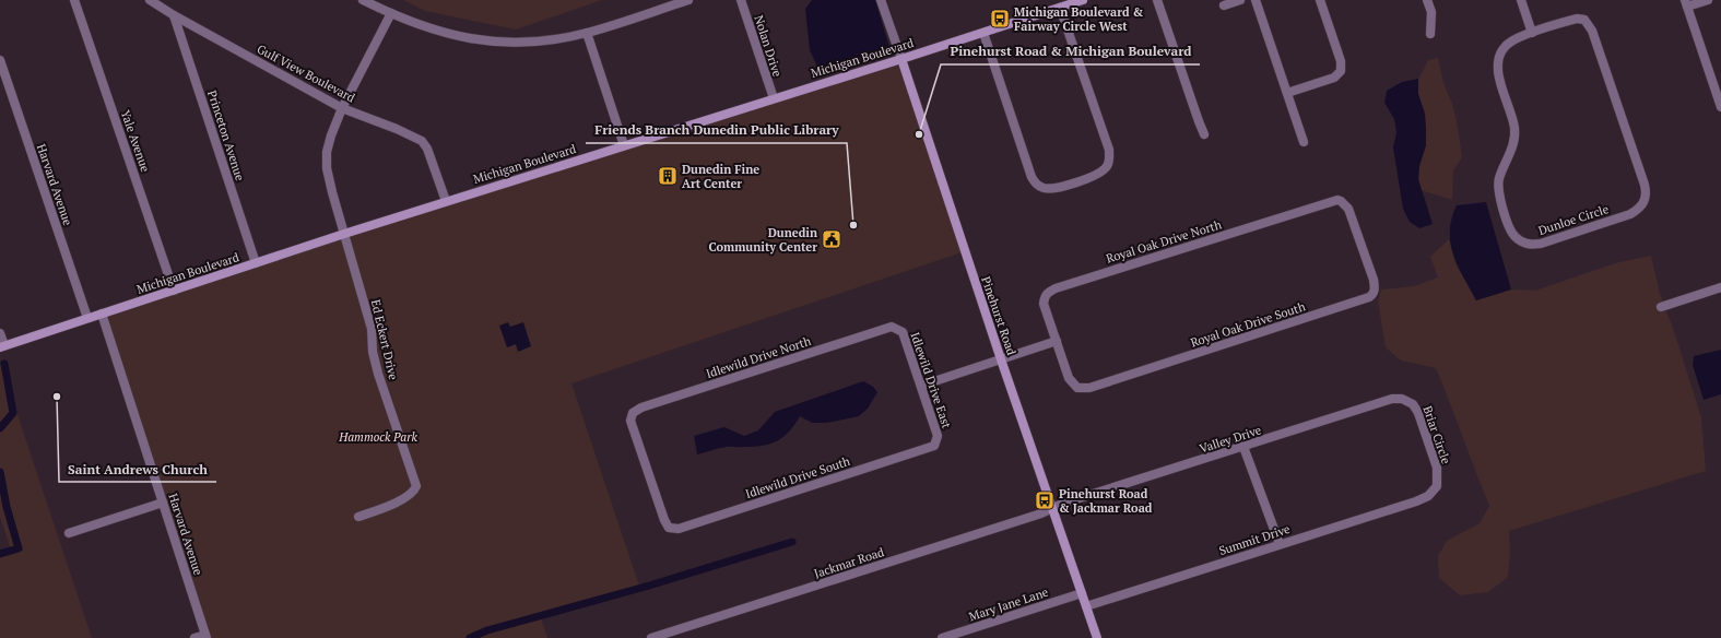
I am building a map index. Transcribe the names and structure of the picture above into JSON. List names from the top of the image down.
{
  "streets": {
    "street": [
      "Nolan Drive",
      "Michigan Boulevard",
      "Gulf View Boulevard",
      "Princeton Avenue",
      "Yale Avenue",
      "Harvard Avenue",
      "Dunloe Circle",
      "Royal Oak Drive North",
      "Pinehurst Road",
      "Royal Oak Drive South",
      "Ed Eckert Drive",
      "Idlewild Drive North",
      "Idlewild Drive East",
      "Briar Circle",
      "Valley Drive",
      "Idlewild Drive South",
      "Summit Drive",
      "Jackmar Road",
      "Mary Jane Lane"
    ]
  },
  "crossings": [
    ["Nolan Drive", "Michigan Boulevard"],
    ["Michigan Boulevard", "Gulf View Boulevard"],
    ["Michigan Boulevard", "Princeton Avenue"],
    ["Michigan Boulevard", "Yale Avenue"],
    ["Michigan Boulevard", "Harvard Avenue"],
    ["Michigan Boulevard", "Pinehurst Road"],
    ["Michigan Boulevard", "Ed Eckert Drive"],
    ["Gulf View Boulevard", "Princeton Avenue"],
    ["Royal Oak Drive North", "Royal Oak Drive South"],
    ["Pinehurst Road", "Valley Drive"],
    ["Pinehurst Road", "Summit Drive"],
    ["Pinehurst Road", "Jackmar Road"],
    ["Pinehurst Road", "Mary Jane Lane"],
    ["Idlewild Drive North", "Idlewild Drive East"],
    ["Idlewild Drive North", "Idlewild Drive South"],
    ["Idlewild Drive East", "Idlewild Drive South"],
    ["Briar Circle", "Valley Drive"],
    ["Briar Circle", "Summit Drive"],
    ["Valley Drive", "Jackmar Road"]
  ],
  "parks": ["Hammock Park"],
  "places": {
    "bus stop": ["Michigan Boulevard & Fairway Circle West", "Pinehurst Road & Jackmar Road"],
    "other": ["Pinehurst Road & Michigan Boulevard", "Friends Branch Dunedin Public Library", "Saint Andrews Church"],
    "building": ["Dunedin Fine Art Center"],
    "public building": ["Dunedin Community Center"]
  }
}
